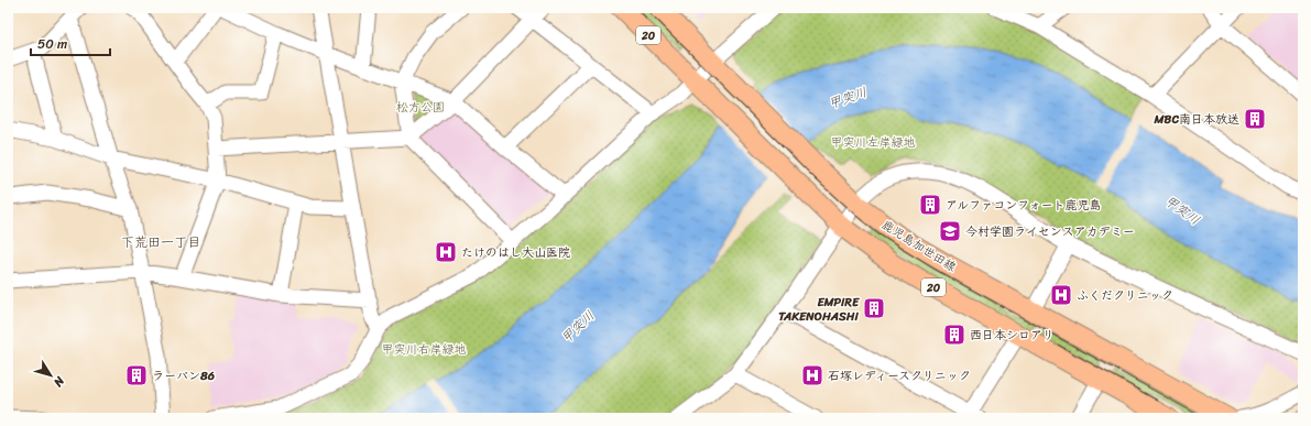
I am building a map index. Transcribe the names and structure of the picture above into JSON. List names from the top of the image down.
{
  "streets": {
    "main road": ["20", "鹿児島加世田線"]
  },
  "districts": ["下荒田一丁目"],
  "water": ["甲突川"],
  "parks": ["松方公園", "甲突川左岸緑地", "甲突川右岸緑地"],
  "places": {
    "building": [
      "MBC南日本放送",
      "アルファコンフォート鹿児島",
      "EMPIRE TAKENOHASHI",
      "西日本シロアリ",
      "ラーバン86"
    ],
    "school or university": ["今村学園ライセンスアカデミー"],
    "hospital": ["たけのはし大山医院", "ふくだクリニック", "石塚レディースクリニック"]
  },
  "scale_bar": "50 m",
  "north": "bottom right"
}
